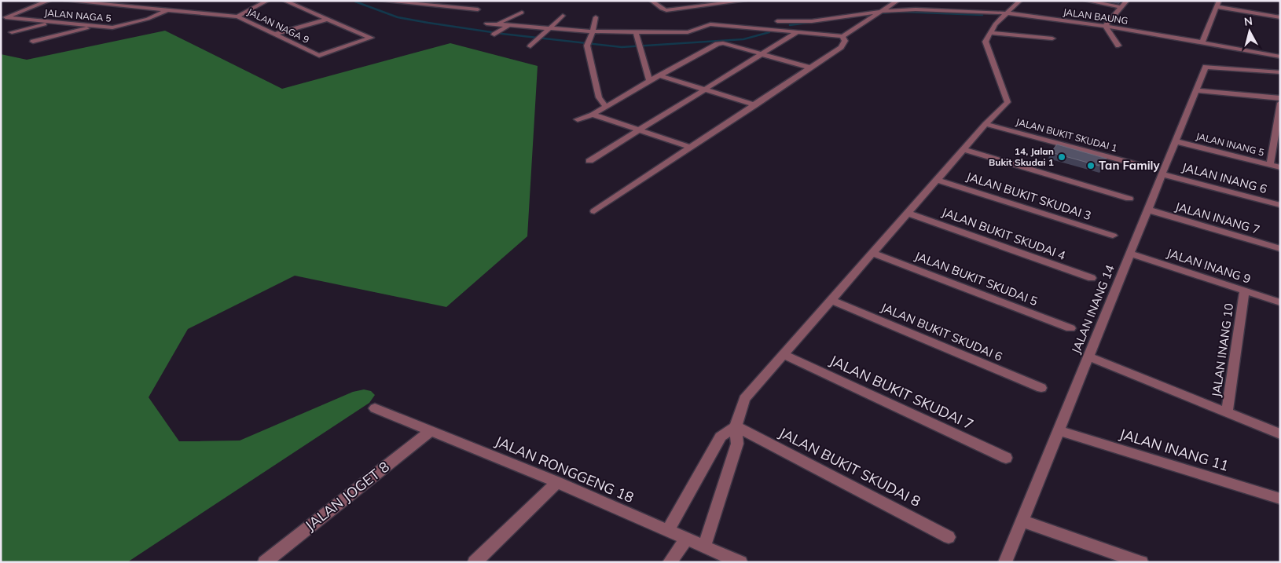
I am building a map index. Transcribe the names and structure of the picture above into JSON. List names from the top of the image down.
{
  "streets": {
    "street": [
      "JALAN NAGA 5",
      "JALAN BAUNG",
      "JALAN NAGA 9",
      "JALAN BUKIT SKUDAI 1",
      "JALAN INANG 5",
      "JALAN INANG 6",
      "JALAN BUKIT SKUDAI 3",
      "JALAN INANG 7",
      "JALAN BUKIT SKUDAI 4",
      "JALAN INANG 9",
      "JALAN BUKIT SKUDAI 5",
      "JALAN INANG 14",
      "JALAN BUKIT SKUDAI 6",
      "JALAN INANG 10",
      "JALAN BUKIT SKUDAI 7",
      "JALAN INANG 11",
      "JALAN BUKIT SKUDAI 8",
      "JALAN RONGGENG 18",
      "JALAN JOGET 8"
    ]
  },
  "crossings": [
    ["JALAN NAGA 5", "JALAN NAGA 9"],
    ["JALAN INANG 5", "JALAN INANG 14"],
    ["JALAN INANG 6", "JALAN INANG 14"],
    ["JALAN INANG 7", "JALAN INANG 14"],
    ["JALAN INANG 9", "JALAN INANG 14"],
    ["JALAN INANG 9", "JALAN INANG 10"],
    ["JALAN INANG 14", "JALAN INANG 11"],
    ["JALAN RONGGENG 18", "JALAN JOGET 8"]
  ],
  "places": ["14, Jalan Bukit Skudai 1", "Tan Family"],
  "north": "top"
}
